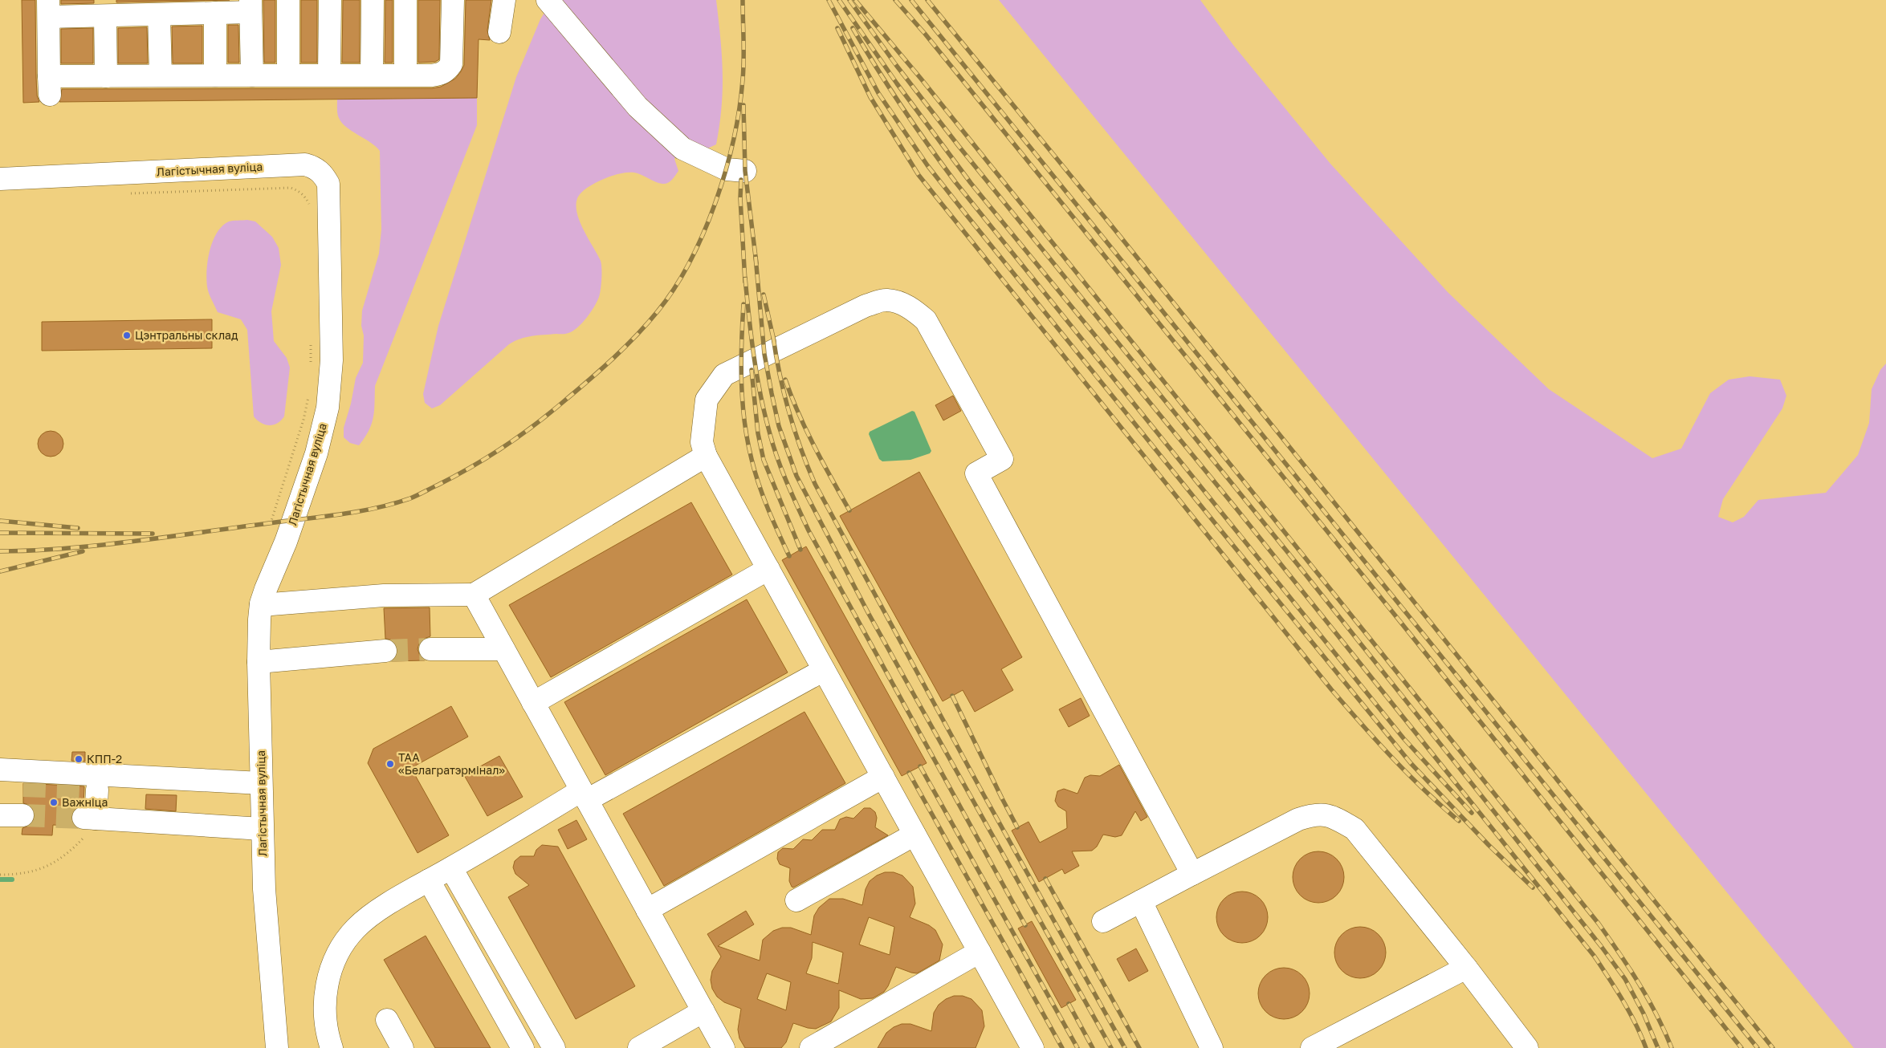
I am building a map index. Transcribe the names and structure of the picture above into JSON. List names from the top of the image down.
{
  "streets": {
    "street": ["Лагістычная вуліца"]
  },
  "places": [
    "Цэнтральны склад",
    "КПП-2",
    "ТАА «Белагратэрмінал»",
    "Важніца"
  ]
}
